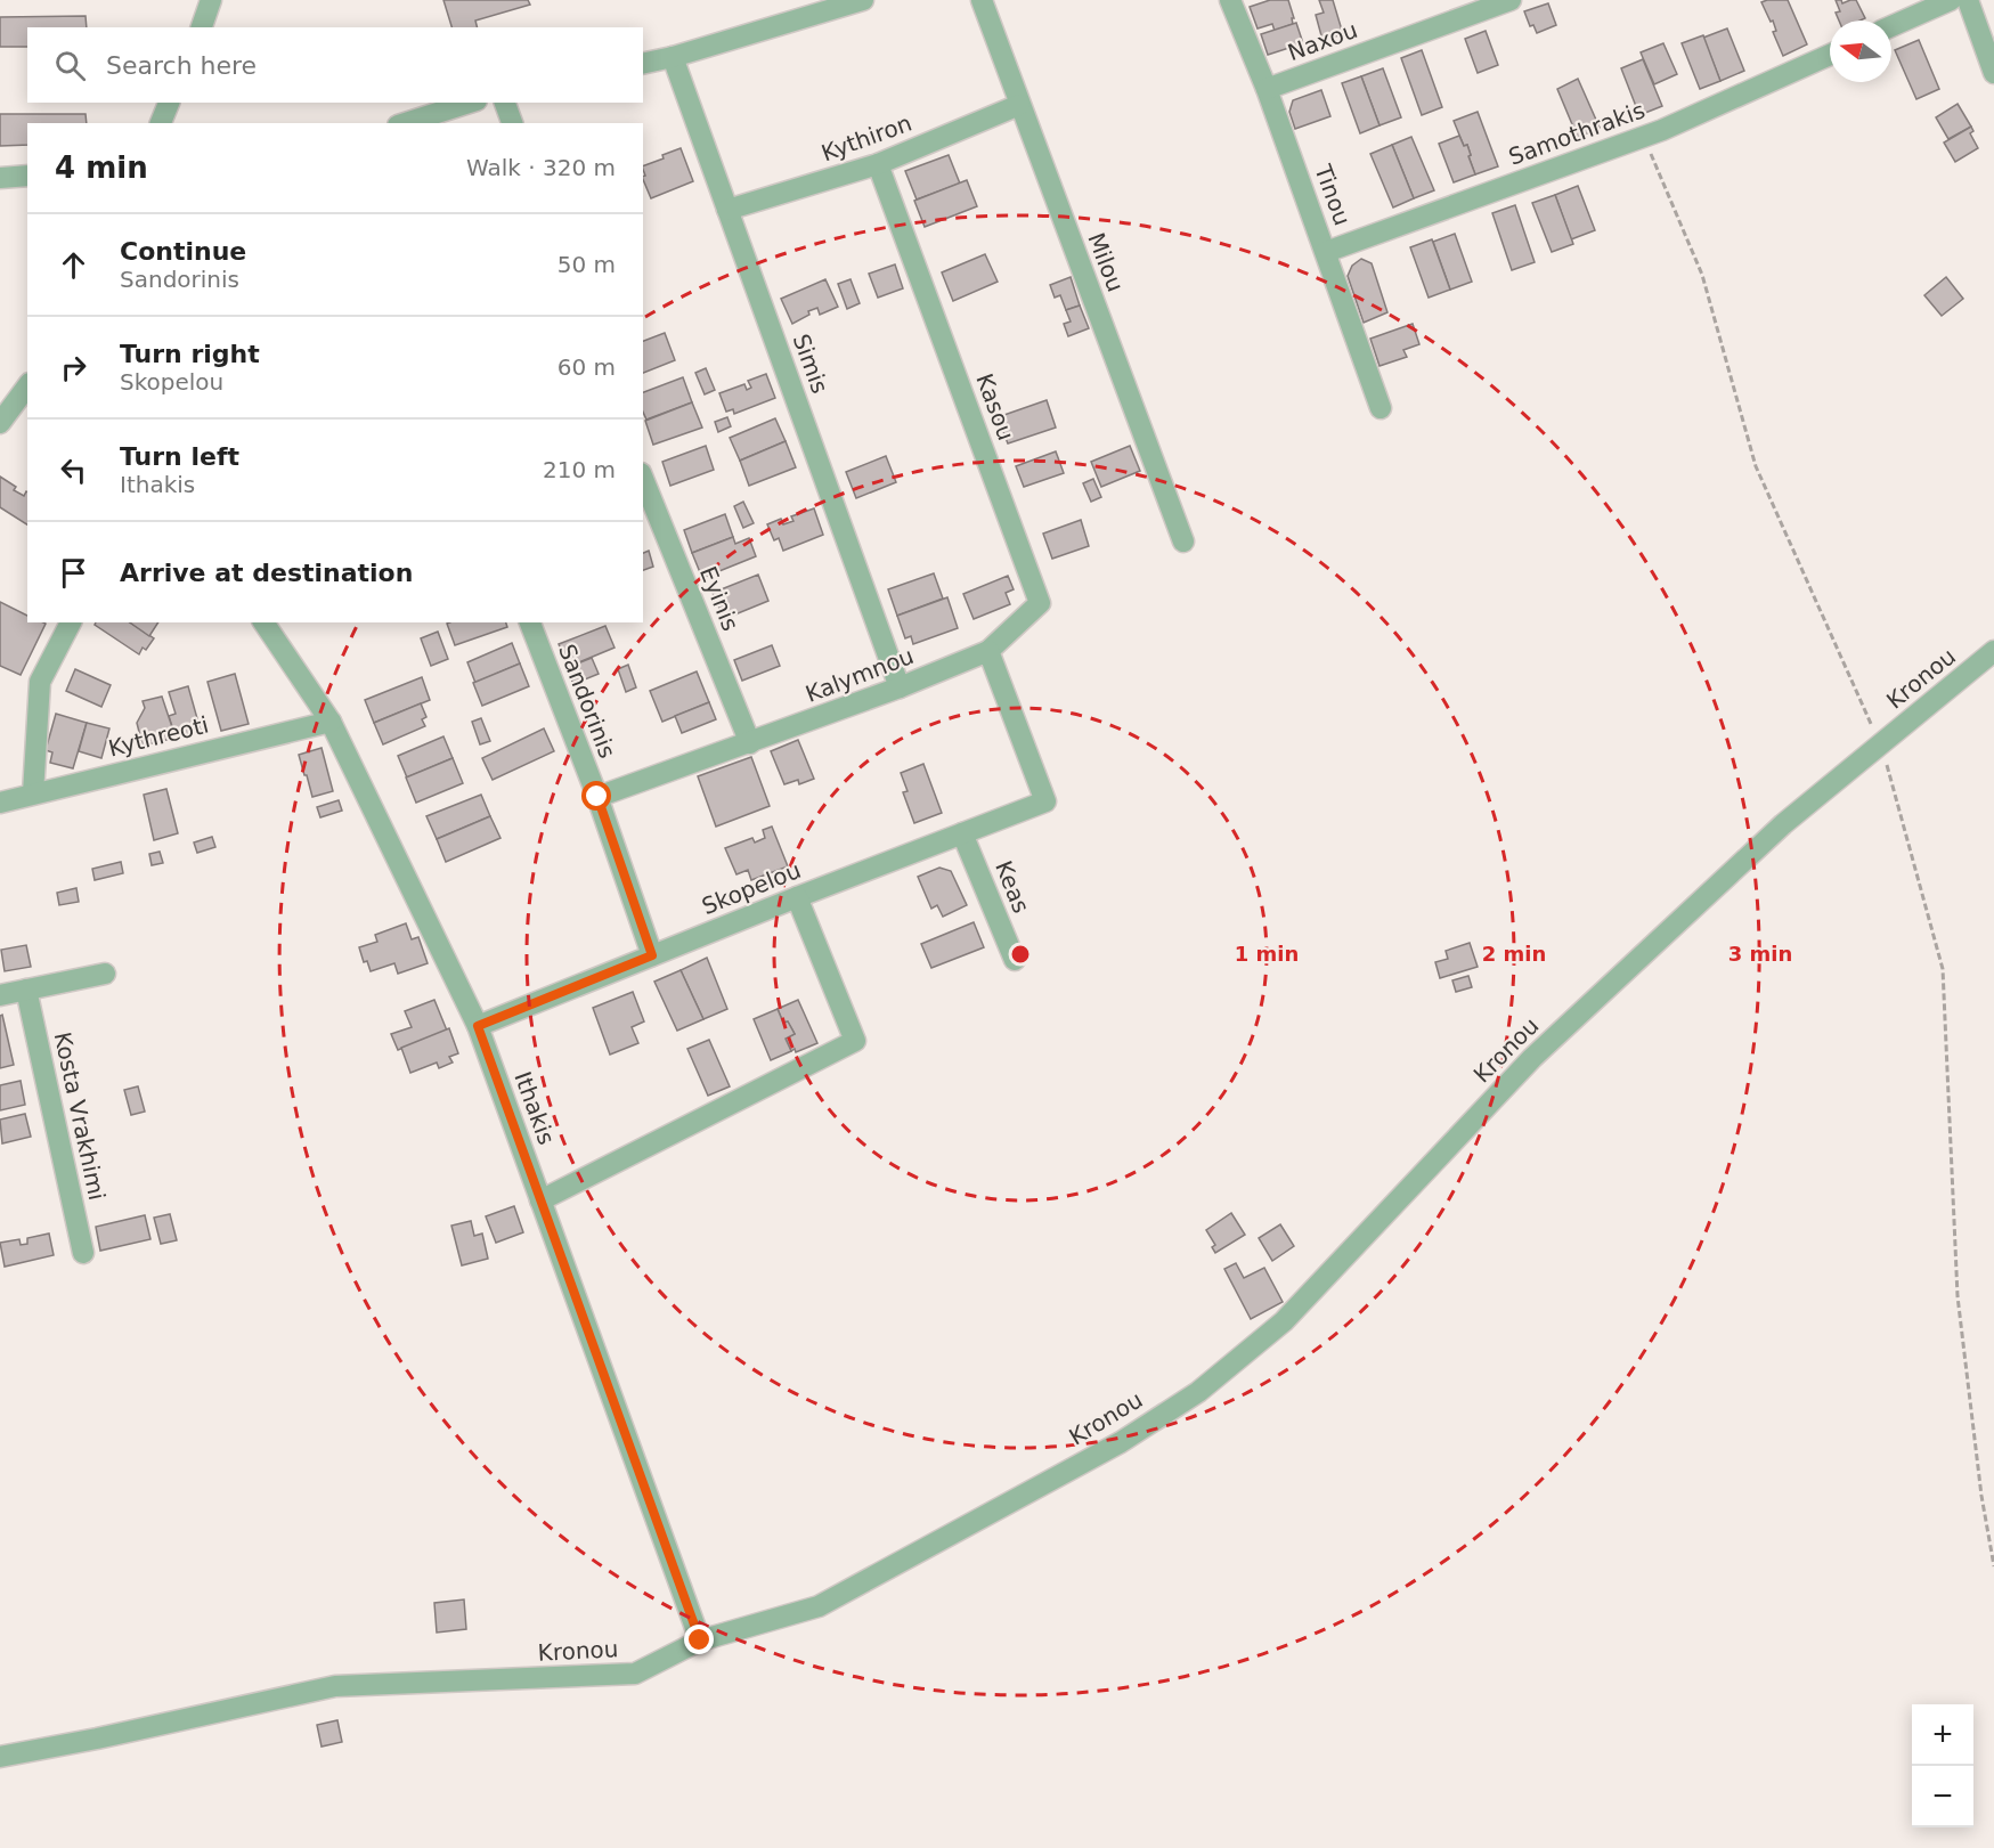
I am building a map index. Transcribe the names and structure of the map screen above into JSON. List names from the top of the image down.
{
  "streets": {
    "street": [
      "Naxou",
      "Samothrakis",
      "Kythiron",
      "Tinou",
      "Milou",
      "Simis",
      "Kasou",
      "Eyinis",
      "Kalymnou",
      "Kronou",
      "Sandorinis",
      "Kythreoti",
      "Keas",
      "Skopelou",
      "Ithakis",
      "Kosta Vrakhimi"
    ]
  },
  "crossings": [
    ["Naxou", "Tinou"],
    ["Samothrakis", "Tinou"],
    ["Kythiron", "Milou"],
    ["Kythiron", "Simis"],
    ["Kythiron", "Kasou"],
    ["Simis", "Kalymnou"],
    ["Kasou", "Kalymnou"],
    ["Kasou", "Skopelou"],
    ["Eyinis", "Kalymnou"],
    ["Kalymnou", "Sandorinis"],
    ["Kalymnou", "Skopelou"],
    ["Kronou", "Ithakis"],
    ["Sandorinis", "Skopelou"],
    ["Kythreoti", "Ithakis"],
    ["Keas", "Skopelou"],
    ["Skopelou", "Ithakis"]
  ],
  "north": "left",
  "page": {
    "search": "Search here",
    "heading": ["4 min", "Walk · 320 m"],
    "list": [
      ["Continue", "Sandorinis", "50 m"],
      ["Turn right", "Skopelou", "60 m"],
      ["Turn left", "Ithakis", "210 m"],
      "Arrive at destination"
    ],
    "map_buttons": ["+", "−"]
  },
  "rings": ["1 min", "2 min", "3 min"]
}
